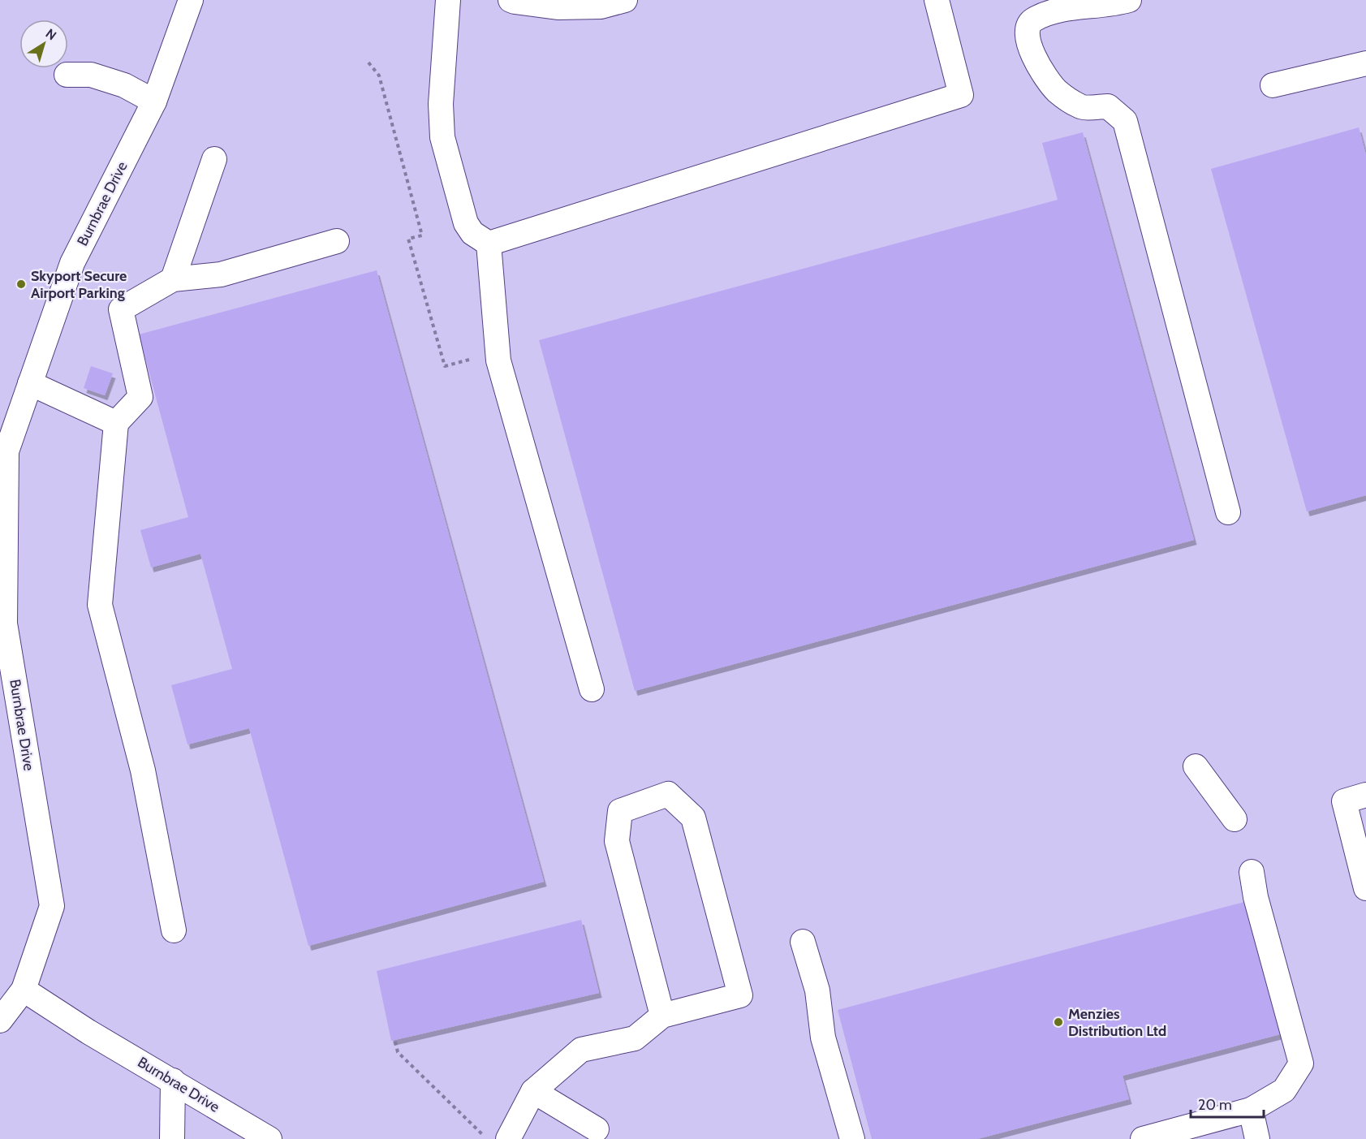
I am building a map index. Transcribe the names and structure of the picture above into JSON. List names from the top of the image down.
{
  "streets": {
    "street": ["Burnbrae Drive"]
  },
  "places": ["Skyport Secure Airport Parking", "Menzies Distribution Ltd"],
  "scale_bar": "20 m",
  "north": "top right"
}
